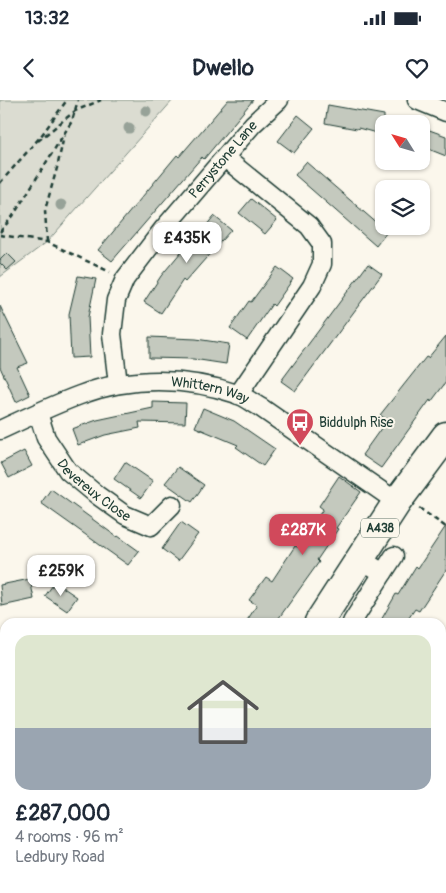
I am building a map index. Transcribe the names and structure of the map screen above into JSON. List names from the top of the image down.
{
  "streets": {
    "highway": ["A438"],
    "street": ["Perrystone Lane", "Whittern Way", "Devereux Close"]
  },
  "crossings": [
    ["Perrystone Lane", "Whittern Way"],
    ["Whittern Way", "Devereux Close"],
    ["Whittern Way", "A438"]
  ],
  "places": {
    "bus stop": ["Biddulph Rise"]
  },
  "north": "top left",
  "page": {
    "status": "13:32",
    "header": "Dwello",
    "price": ["£435K", "£287K", "£259K"],
    "list": [
      {
        "name": "£287,000",
        "note": "4 rooms · 96 m² · Ledbury Road"
      }
    ]
  }
}
